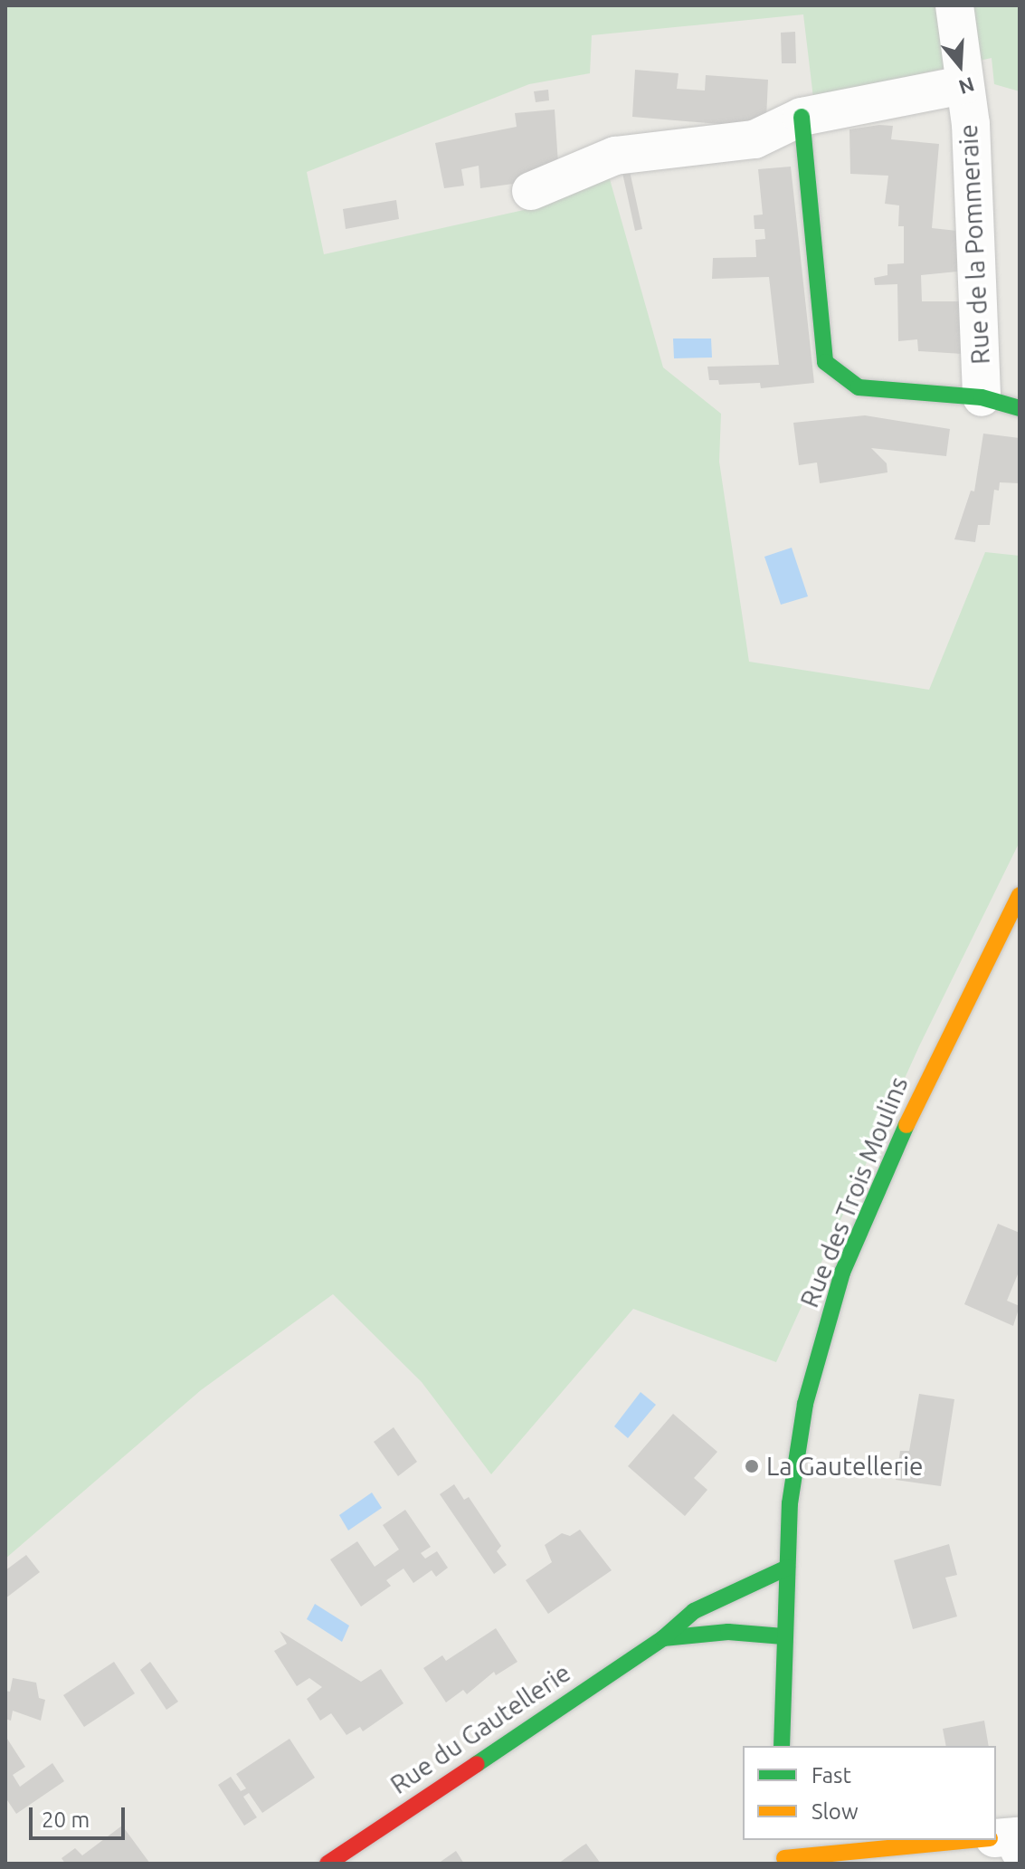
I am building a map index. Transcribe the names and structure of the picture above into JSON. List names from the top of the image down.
{
  "streets": {
    "street": ["Rue de la Pommeraie", "Rue des Trois Moulins", "Rue du Gautellerie"]
  },
  "crossings": [
    ["Rue des Trois Moulins", "Rue du Gautellerie"]
  ],
  "places": ["La Gautellerie"],
  "legend": ["Fast", "Slow"],
  "scale_bar": "20 m",
  "north": "bottom"
}
